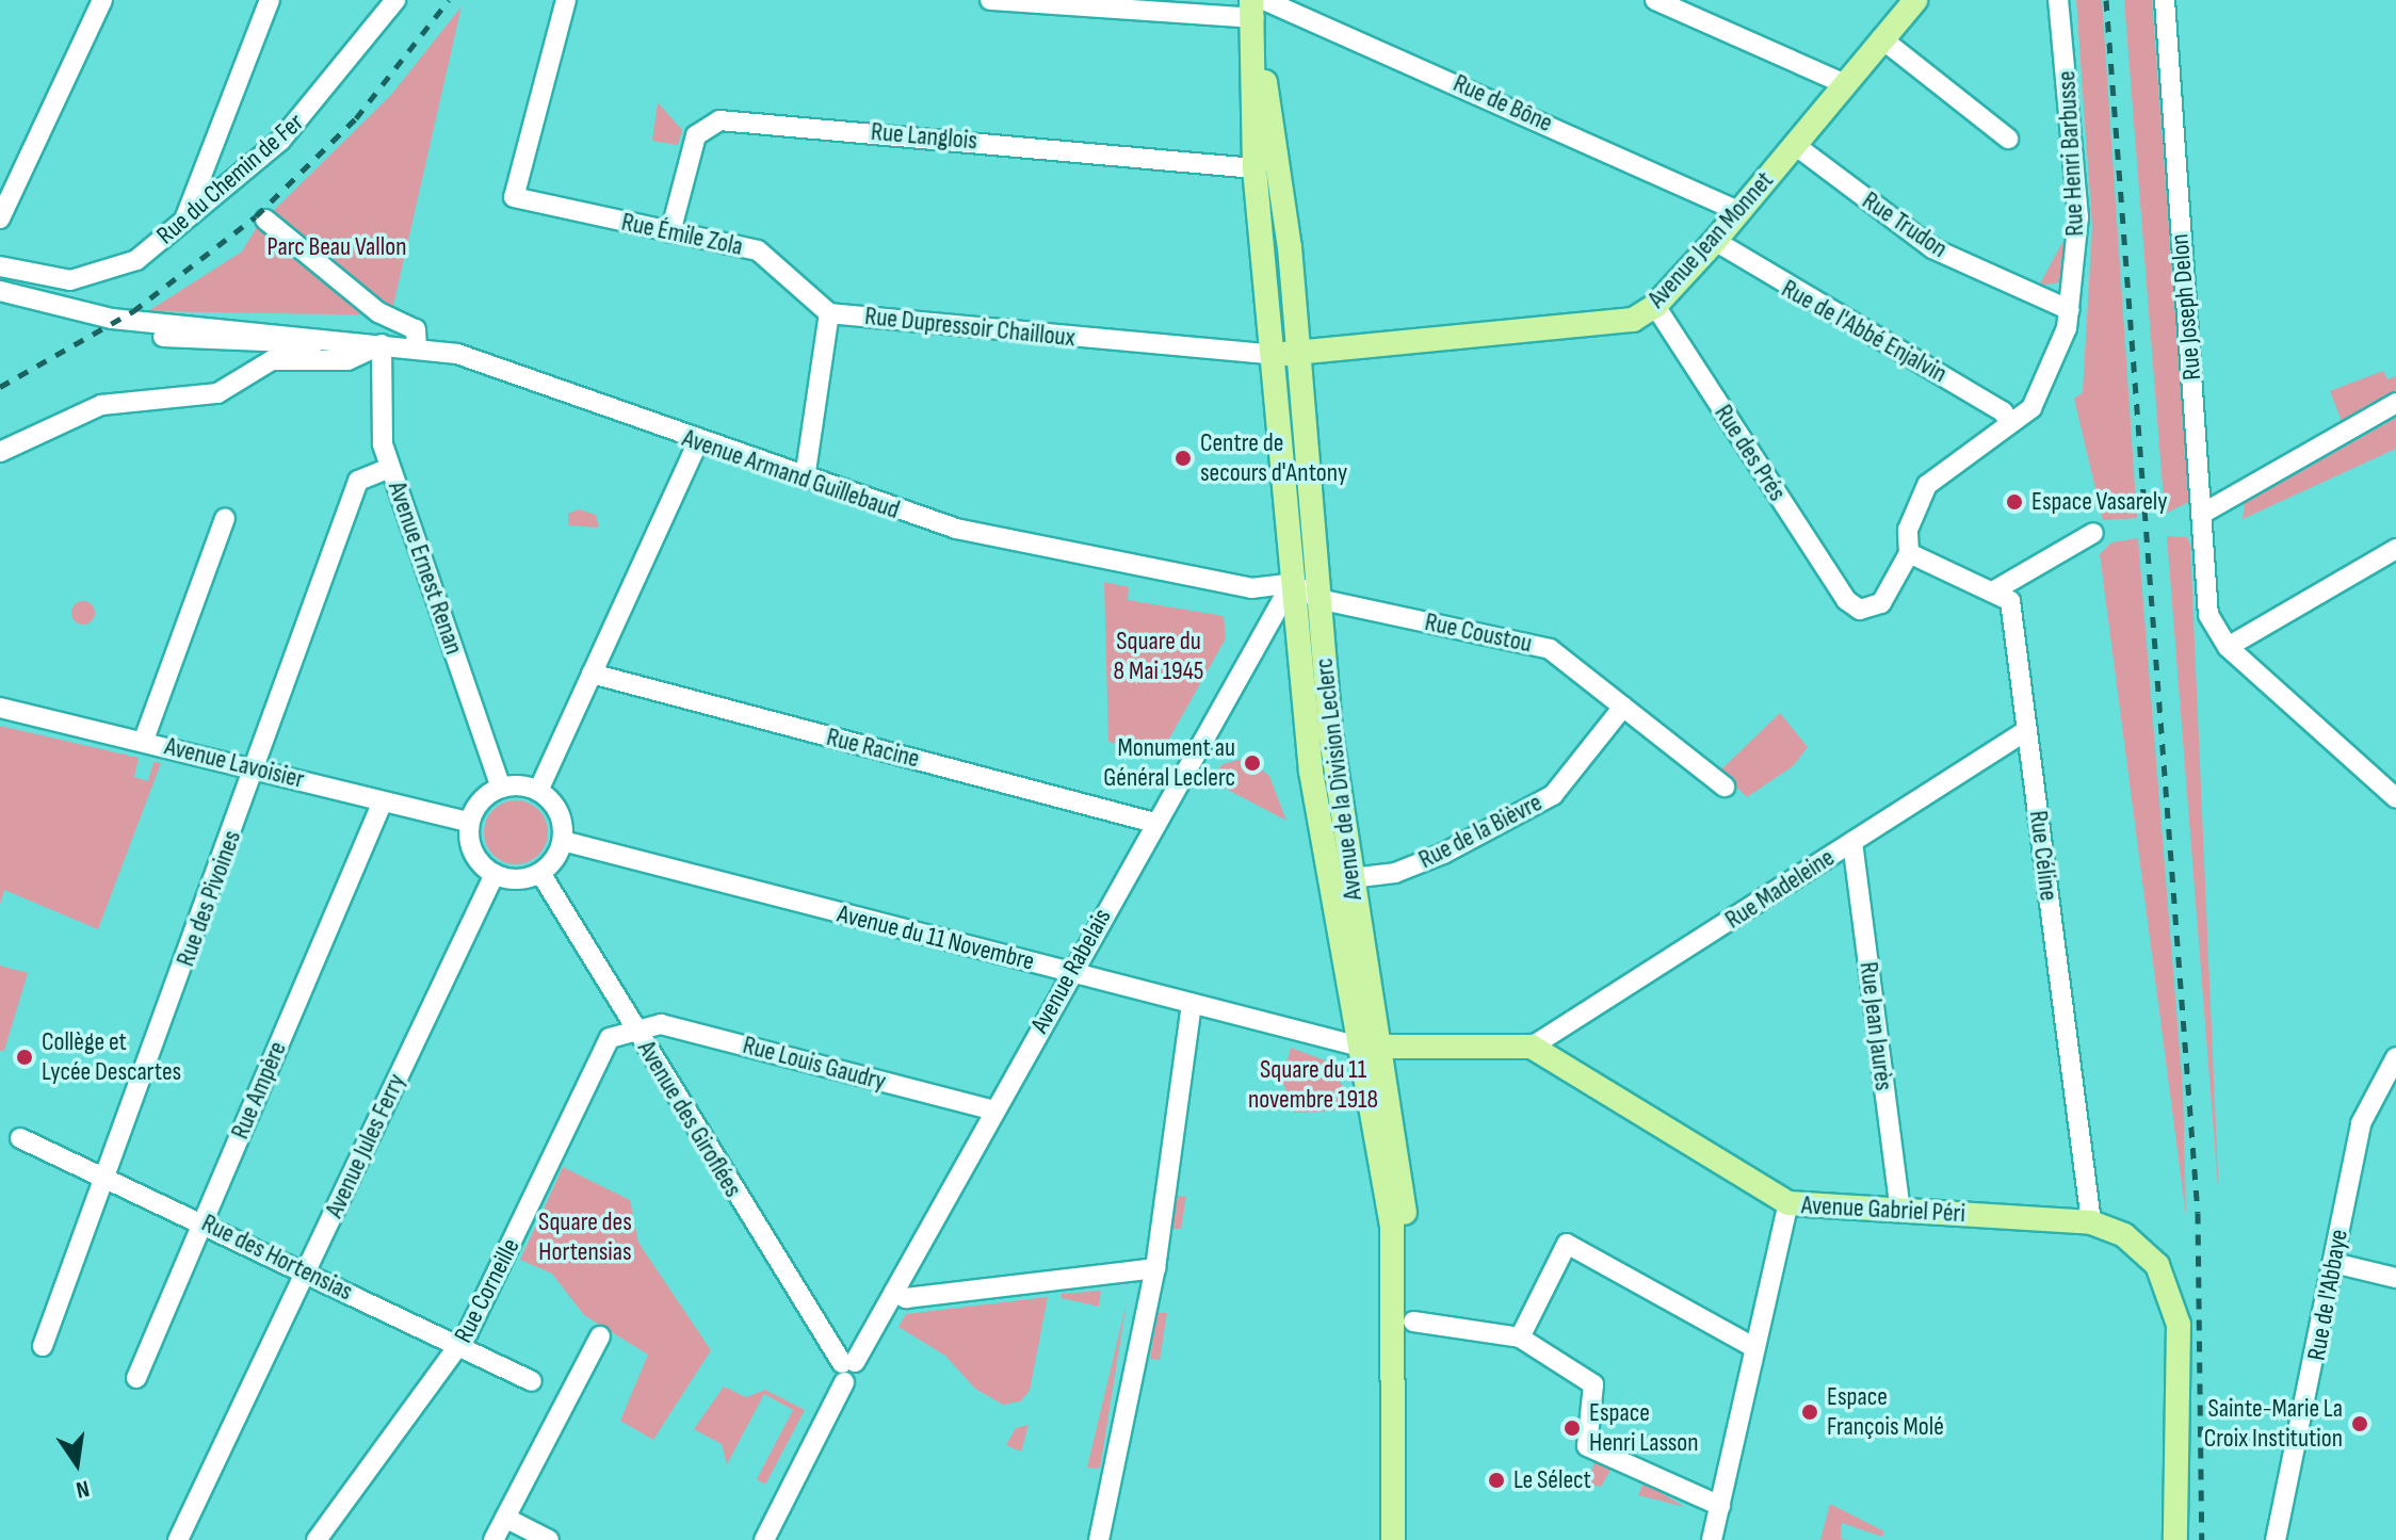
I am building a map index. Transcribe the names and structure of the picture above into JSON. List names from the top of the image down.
{
  "streets": {
    "main road": ["Avenue Jean Monnet", "Avenue de la Division Leclerc", "Avenue Gabriel Péri"],
    "street": [
      "Rue de Bône",
      "Rue Langlois",
      "Rue Henri Barbusse",
      "Rue du Chemin de Fer",
      "Rue Trudon",
      "Rue Émile Zola",
      "Rue Joseph Delon",
      "Rue Dupressoir Chailloux",
      "Rue de l'Abbé Enjalvin",
      "Rue des Prés",
      "Avenue Armand Guillebaud",
      "Avenue Ernest Renan",
      "Rue Coustou",
      "Rue Racine",
      "Avenue Lavoisier",
      "Rue de la Bièvre",
      "Rue Céline",
      "Rue Madeleine",
      "Rue des Pivoines",
      "Avenue du 11 Novembre",
      "Avenue Rabelais",
      "Rue Jean Jaurès",
      "Rue Louis Gaudry",
      "Rue Ampère",
      "Avenue des Giroflées",
      "Avenue Jules Ferry",
      "Rue des Hortensias",
      "Rue Corneille",
      "Rue de l'Abbaye"
    ]
  },
  "crossings": [
    ["Rue de Bône", "Avenue Jean Monnet"],
    ["Rue de Bône", "Avenue de la Division Leclerc"],
    ["Rue Langlois", "Rue Émile Zola"],
    ["Rue Langlois", "Avenue de la Division Leclerc"],
    ["Rue Henri Barbusse", "Rue Trudon"],
    ["Rue Henri Barbusse", "Rue de l'Abbé Enjalvin"],
    ["Rue Henri Barbusse", "Rue des Prés"],
    ["Rue Trudon", "Avenue Jean Monnet"],
    ["Rue Émile Zola", "Rue Dupressoir Chailloux"],
    ["Avenue Jean Monnet", "Rue Dupressoir Chailloux"],
    ["Avenue Jean Monnet", "Rue de l'Abbé Enjalvin"],
    ["Avenue Jean Monnet", "Rue des Prés"],
    ["Avenue Jean Monnet", "Avenue de la Division Leclerc"],
    ["Rue Dupressoir Chailloux", "Avenue Armand Guillebaud"],
    ["Rue Dupressoir Chailloux", "Avenue de la Division Leclerc"],
    ["Avenue Armand Guillebaud", "Avenue Ernest Renan"],
    ["Avenue Armand Guillebaud", "Rue Coustou"],
    ["Avenue Armand Guillebaud", "Avenue de la Division Leclerc"],
    ["Avenue Armand Guillebaud", "Avenue Rabelais"],
    ["Avenue Ernest Renan", "Avenue Lavoisier"],
    ["Avenue Ernest Renan", "Rue des Pivoines"],
    ["Avenue Ernest Renan", "Avenue du 11 Novembre"],
    ["Avenue Ernest Renan", "Avenue des Giroflées"],
    ["Avenue Ernest Renan", "Avenue Jules Ferry"],
    ["Rue Coustou", "Avenue de la Division Leclerc"],
    ["Rue Coustou", "Rue de la Bièvre"],
    ["Rue Coustou", "Avenue Rabelais"],
    ["Rue Racine", "Avenue Rabelais"],
    ["Avenue Lavoisier", "Rue des Pivoines"],
    ["Avenue Lavoisier", "Avenue du 11 Novembre"],
    ["Avenue Lavoisier", "Rue Ampère"],
    ["Avenue Lavoisier", "Avenue des Giroflées"],
    ["Avenue Lavoisier", "Avenue Jules Ferry"],
    ["Avenue de la Division Leclerc", "Rue de la Bièvre"],
    ["Avenue de la Division Leclerc", "Avenue du 11 Novembre"],
    ["Avenue de la Division Leclerc", "Avenue Rabelais"],
    ["Rue Céline", "Rue Madeleine"],
    ["Rue Céline", "Avenue Gabriel Péri"],
    ["Rue Madeleine", "Rue Jean Jaurès"],
    ["Rue Madeleine", "Avenue Gabriel Péri"],
    ["Rue des Pivoines", "Rue des Hortensias"],
    ["Avenue du 11 Novembre", "Avenue Rabelais"],
    ["Avenue du 11 Novembre", "Avenue des Giroflées"],
    ["Avenue du 11 Novembre", "Avenue Jules Ferry"],
    ["Avenue Rabelais", "Rue Louis Gaudry"],
    ["Avenue Rabelais", "Avenue des Giroflées"],
    ["Rue Jean Jaurès", "Avenue Gabriel Péri"],
    ["Rue Louis Gaudry", "Avenue des Giroflées"],
    ["Rue Louis Gaudry", "Rue Corneille"],
    ["Rue Ampère", "Rue des Hortensias"],
    ["Avenue des Giroflées", "Avenue Jules Ferry"],
    ["Avenue des Giroflées", "Rue Corneille"],
    ["Avenue Jules Ferry", "Rue des Hortensias"],
    ["Rue des Hortensias", "Rue Corneille"]
  ],
  "parks": [
    "Parc Beau Vallon",
    "Square du 8 Mai 1945",
    "Square du 11 novembre 1918",
    "Square des Hortensias"
  ],
  "places": [
    "Centre de secours d'Antony",
    "Espace Vasarely",
    "Monument au Général Leclerc",
    "Collège et Lycée Descartes",
    "Espace François Molé",
    "Sainte-Marie La Croix Institution",
    "Espace Henri Lasson",
    "Le Sélect"
  ],
  "north": "bottom"
}
